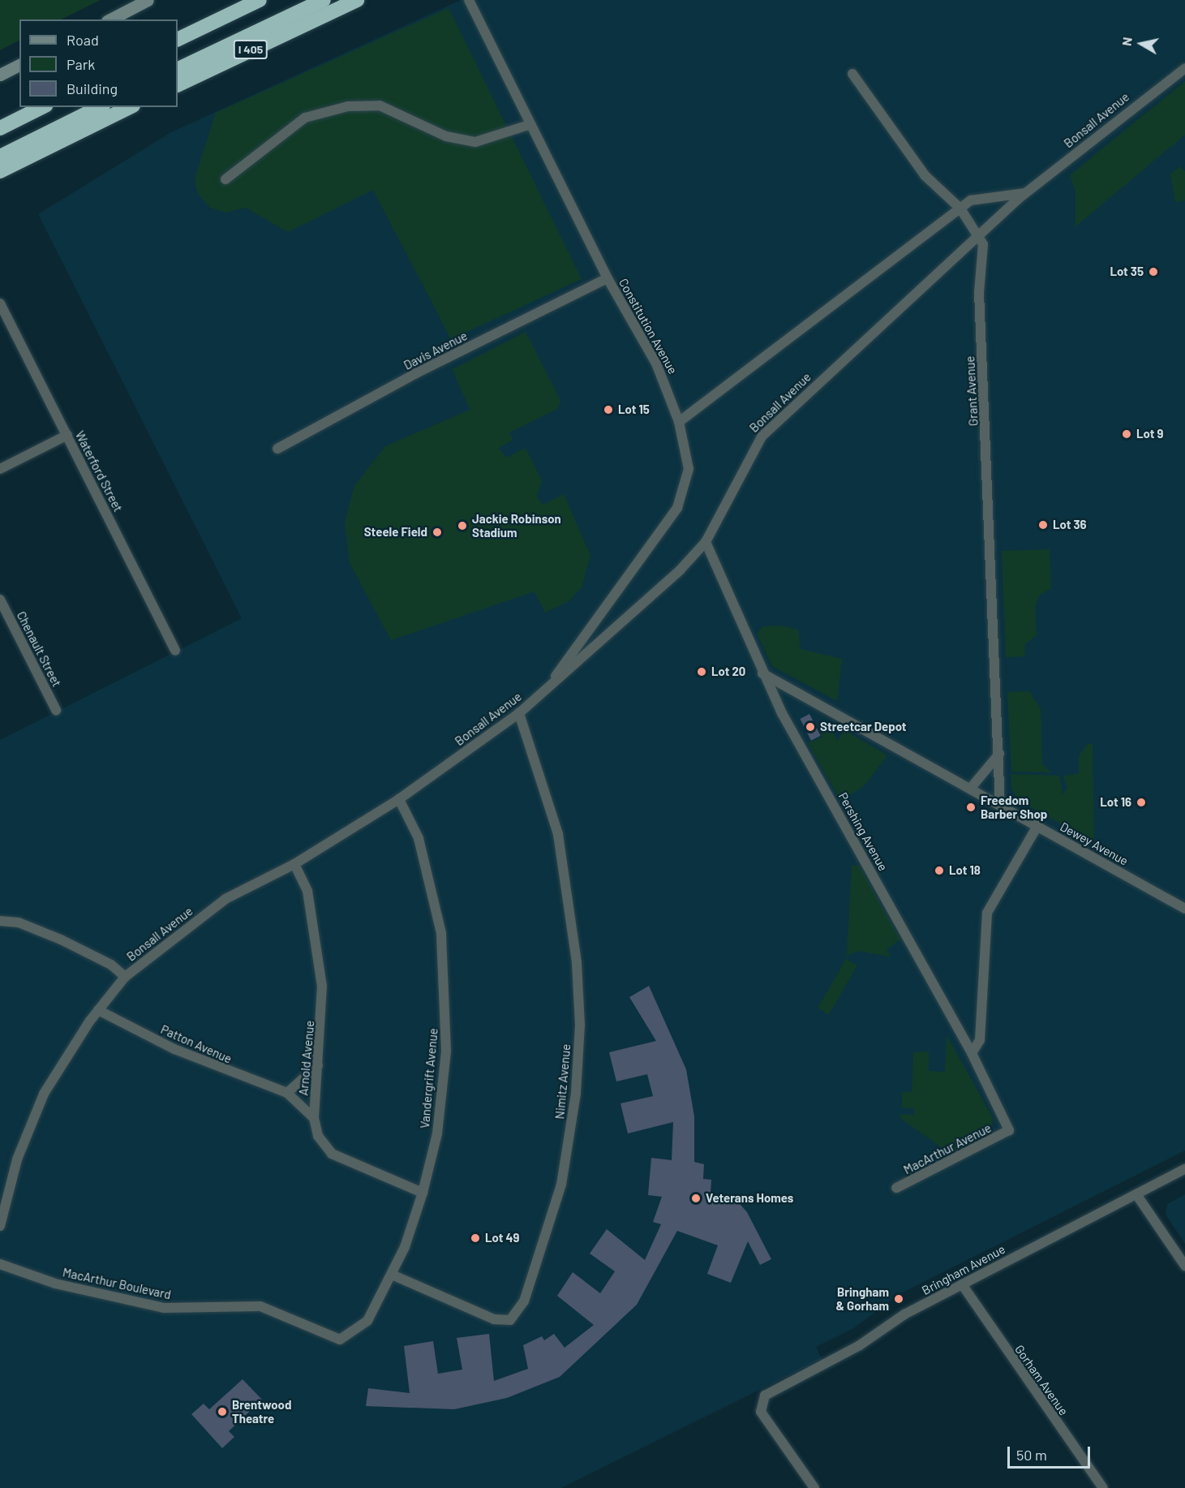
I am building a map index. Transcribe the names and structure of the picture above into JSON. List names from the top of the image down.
{
  "streets": {
    "highway": ["I 405"],
    "street": [
      "Bonsall Avenue",
      "Constitution Avenue",
      "Davis Avenue",
      "Grant Avenue",
      "Waterford Street",
      "Chenault Street",
      "Pershing Avenue",
      "Dewey Avenue",
      "Patton Avenue",
      "Arnold Avenue",
      "Vandergrift Avenue",
      "Nimitz Avenue",
      "MacArthur Avenue",
      "Bringham Avenue",
      "MacArthur Boulevard",
      "Gorham Avenue"
    ]
  },
  "crossings": [
    ["Bonsall Avenue", "Constitution Avenue"],
    ["Bonsall Avenue", "Grant Avenue"],
    ["Bonsall Avenue", "Pershing Avenue"],
    ["Bonsall Avenue", "Patton Avenue"],
    ["Bonsall Avenue", "Arnold Avenue"],
    ["Bonsall Avenue", "Vandergrift Avenue"],
    ["Bonsall Avenue", "Nimitz Avenue"],
    ["Constitution Avenue", "Davis Avenue"],
    ["Grant Avenue", "Dewey Avenue"],
    ["Pershing Avenue", "Dewey Avenue"],
    ["Pershing Avenue", "MacArthur Avenue"],
    ["Patton Avenue", "Arnold Avenue"],
    ["Arnold Avenue", "Vandergrift Avenue"],
    ["Vandergrift Avenue", "Nimitz Avenue"],
    ["Vandergrift Avenue", "MacArthur Boulevard"],
    ["Bringham Avenue", "Gorham Avenue"]
  ],
  "places": [
    "Lot 35",
    "Lot 15",
    "Lot 9",
    "Lot 36",
    "Jackie Robinson Stadium",
    "Steele Field",
    "Lot 20",
    "Streetcar Depot",
    "Lot 16",
    "Freedom Barber Shop",
    "Lot 18",
    "Veterans Homes",
    "Lot 49",
    "Bringham & Gorham",
    "Brentwood Theatre"
  ],
  "legend": ["Road", "Park", "Building"],
  "scale_bar": "50 m",
  "north": "left"
}
